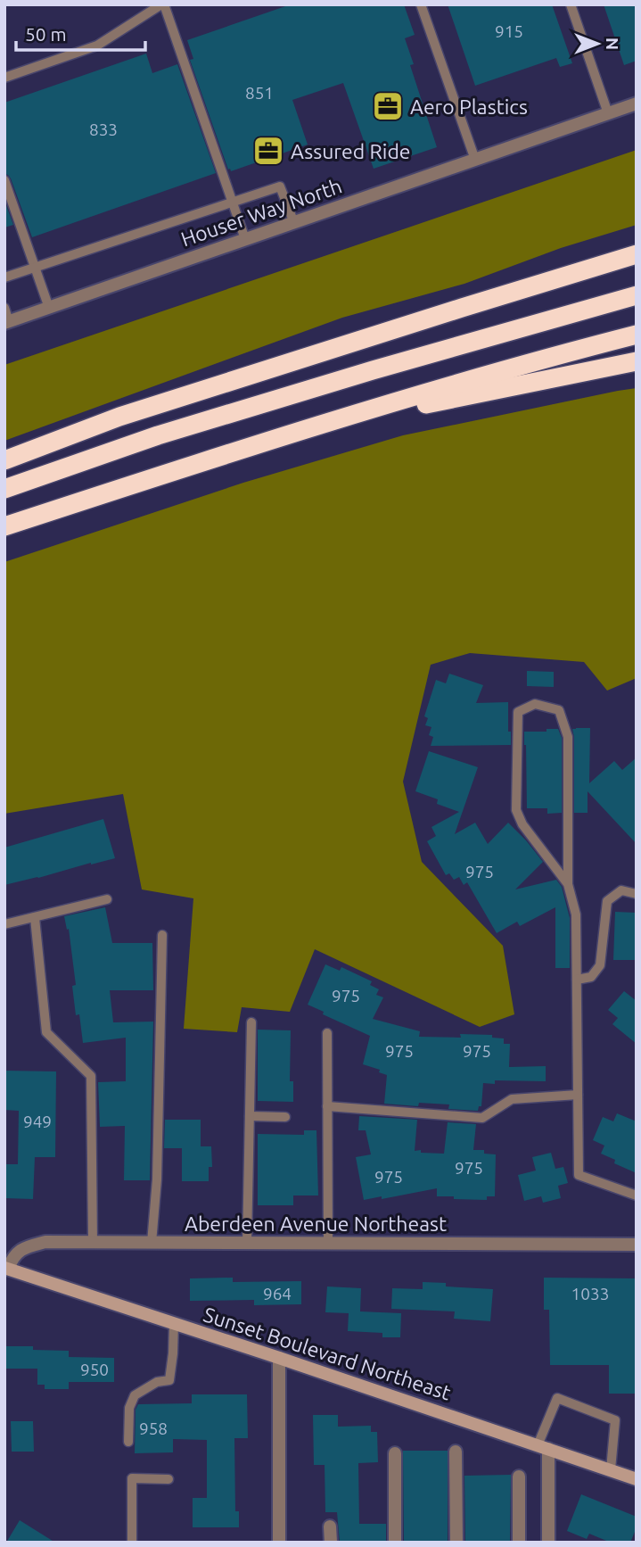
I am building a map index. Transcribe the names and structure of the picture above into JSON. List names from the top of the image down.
{
  "streets": {
    "main road": ["Sunset Boulevard Northeast"],
    "street": ["Houser Way North", "Aberdeen Avenue Northeast"]
  },
  "crossings": [
    ["Aberdeen Avenue Northeast", "Sunset Boulevard Northeast"]
  ],
  "places": {
    "office": ["Aero Plastics", "Assured Ride"]
  },
  "house_numbers": [
    "915",
    "851",
    "833",
    "975",
    "975",
    "975",
    "975",
    "949",
    "975",
    "975",
    "964",
    "1033",
    "950",
    "958"
  ],
  "scale_bar": "50 m",
  "north": "right"
}
